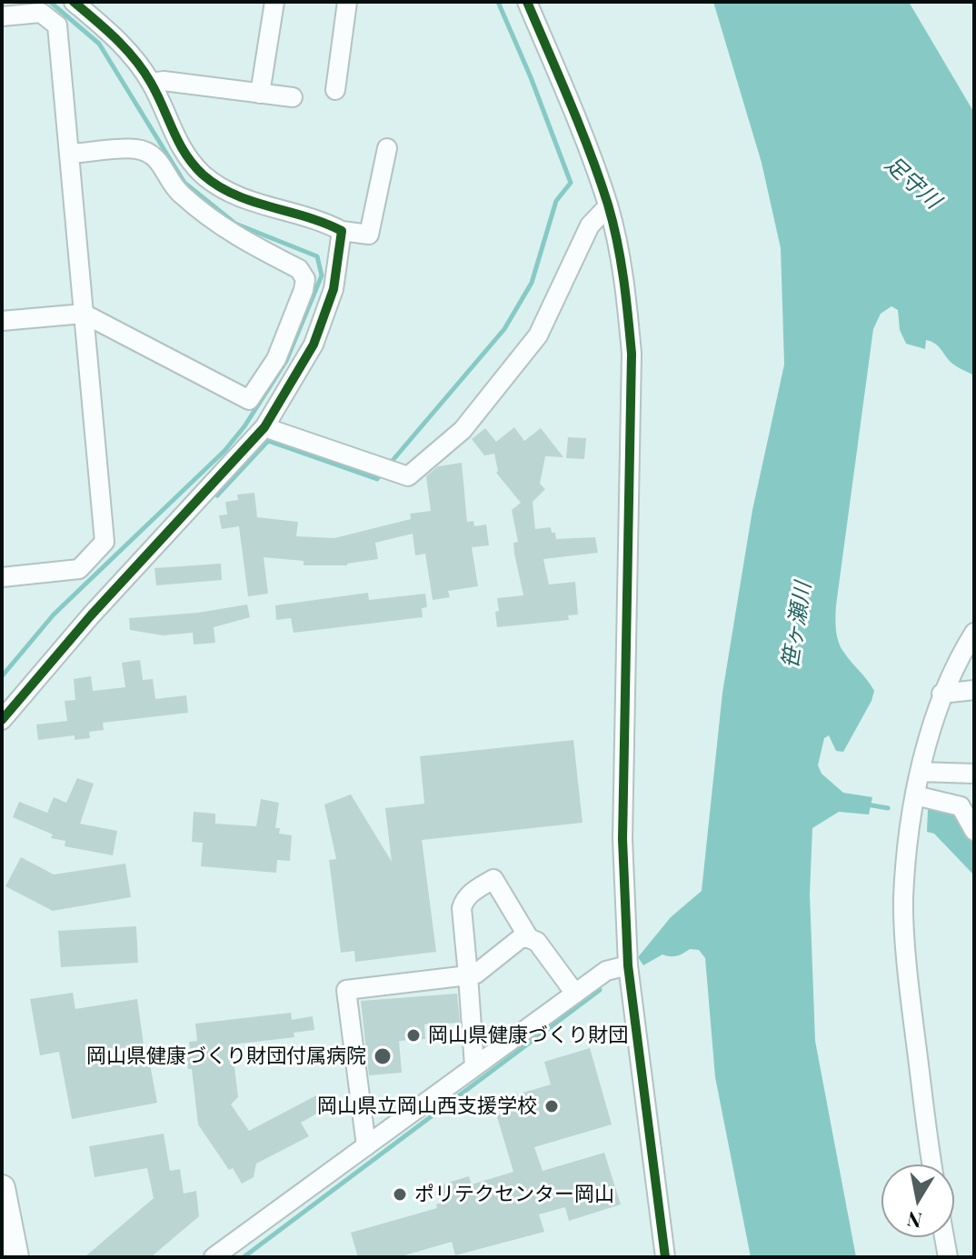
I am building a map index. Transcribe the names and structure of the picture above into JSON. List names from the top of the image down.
{
  "water": ["足守川", "笹ヶ瀬川"],
  "places": [
    "岡山県健康づくり財団",
    "岡山県健康づくり財団付属病院",
    "岡山県立岡山西支援学校",
    "ポリテクセンター岡山"
  ],
  "north": "bottom"
}
